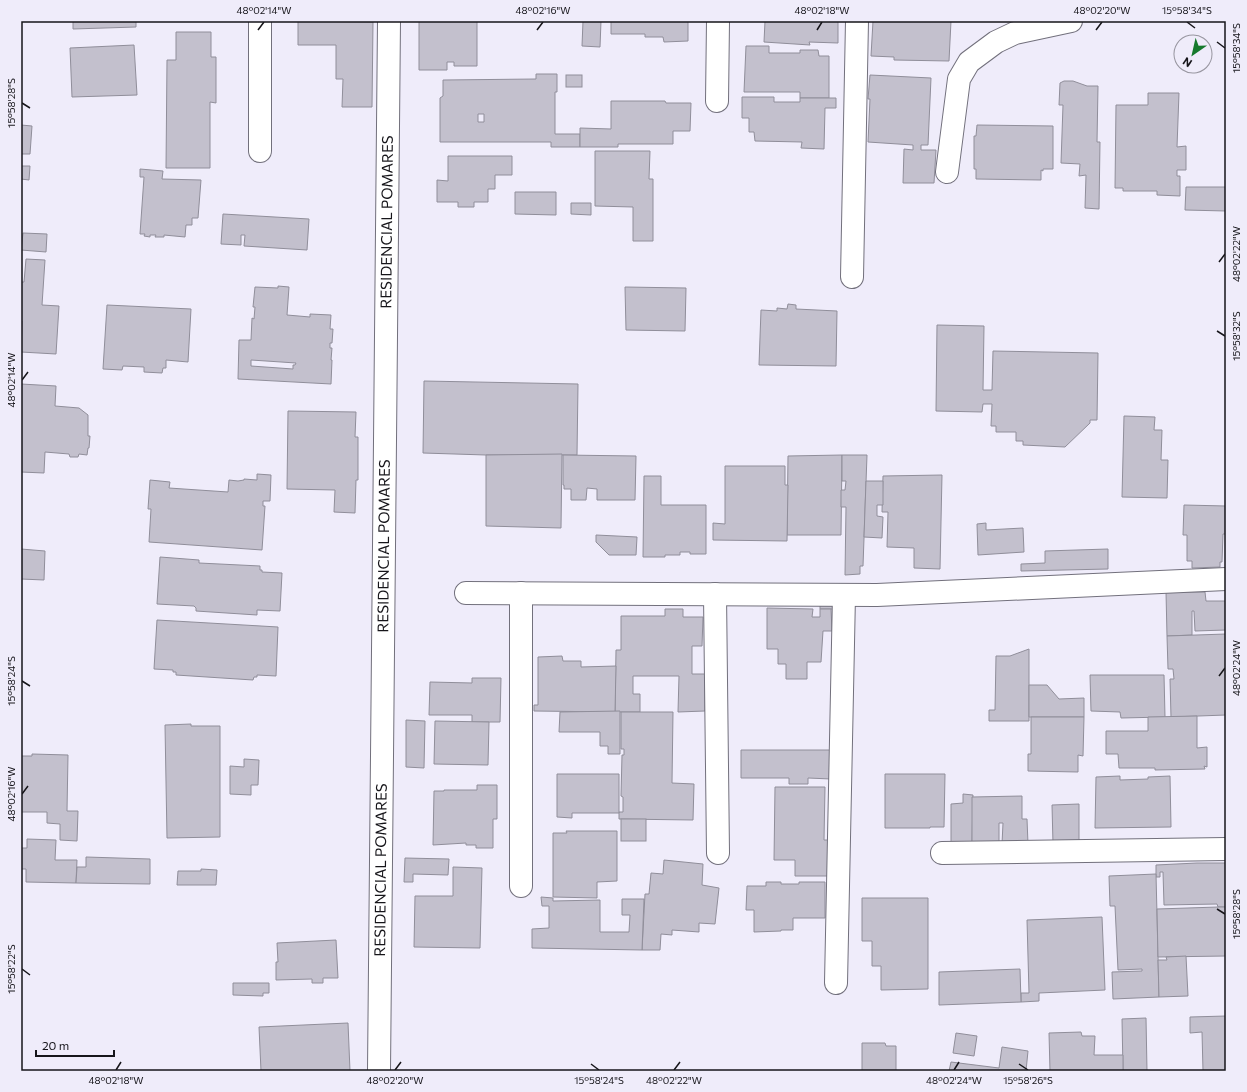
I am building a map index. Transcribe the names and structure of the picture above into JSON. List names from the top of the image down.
{
  "streets": {
    "street": ["RESIDENCIAL POMARES"]
  },
  "scale_bar": "20 m",
  "north": "bottom left",
  "coordinates": [
    "48°02'14\"W",
    "48°02'16\"W",
    "48°02'18\"W",
    "48°02'20\"W",
    "15°58'34\"S",
    "15°58'28\"S",
    "48°02'22\"W",
    "15°58'32\"S",
    "48°02'24\"W",
    "15°58'24\"S",
    "15°58'22\"S",
    "15°58'26\"S"
  ]
}
